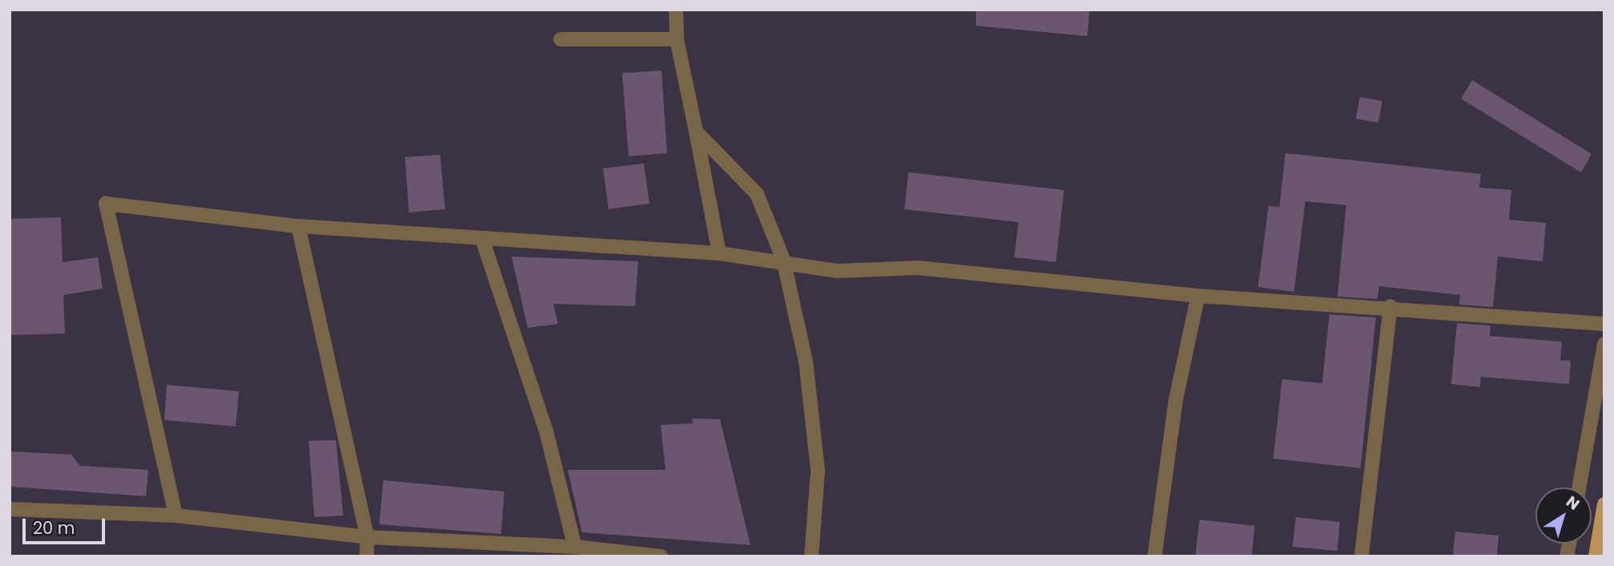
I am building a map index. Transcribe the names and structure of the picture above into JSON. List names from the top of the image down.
{
  "scale_bar": "20 m",
  "north": "top right"
}
